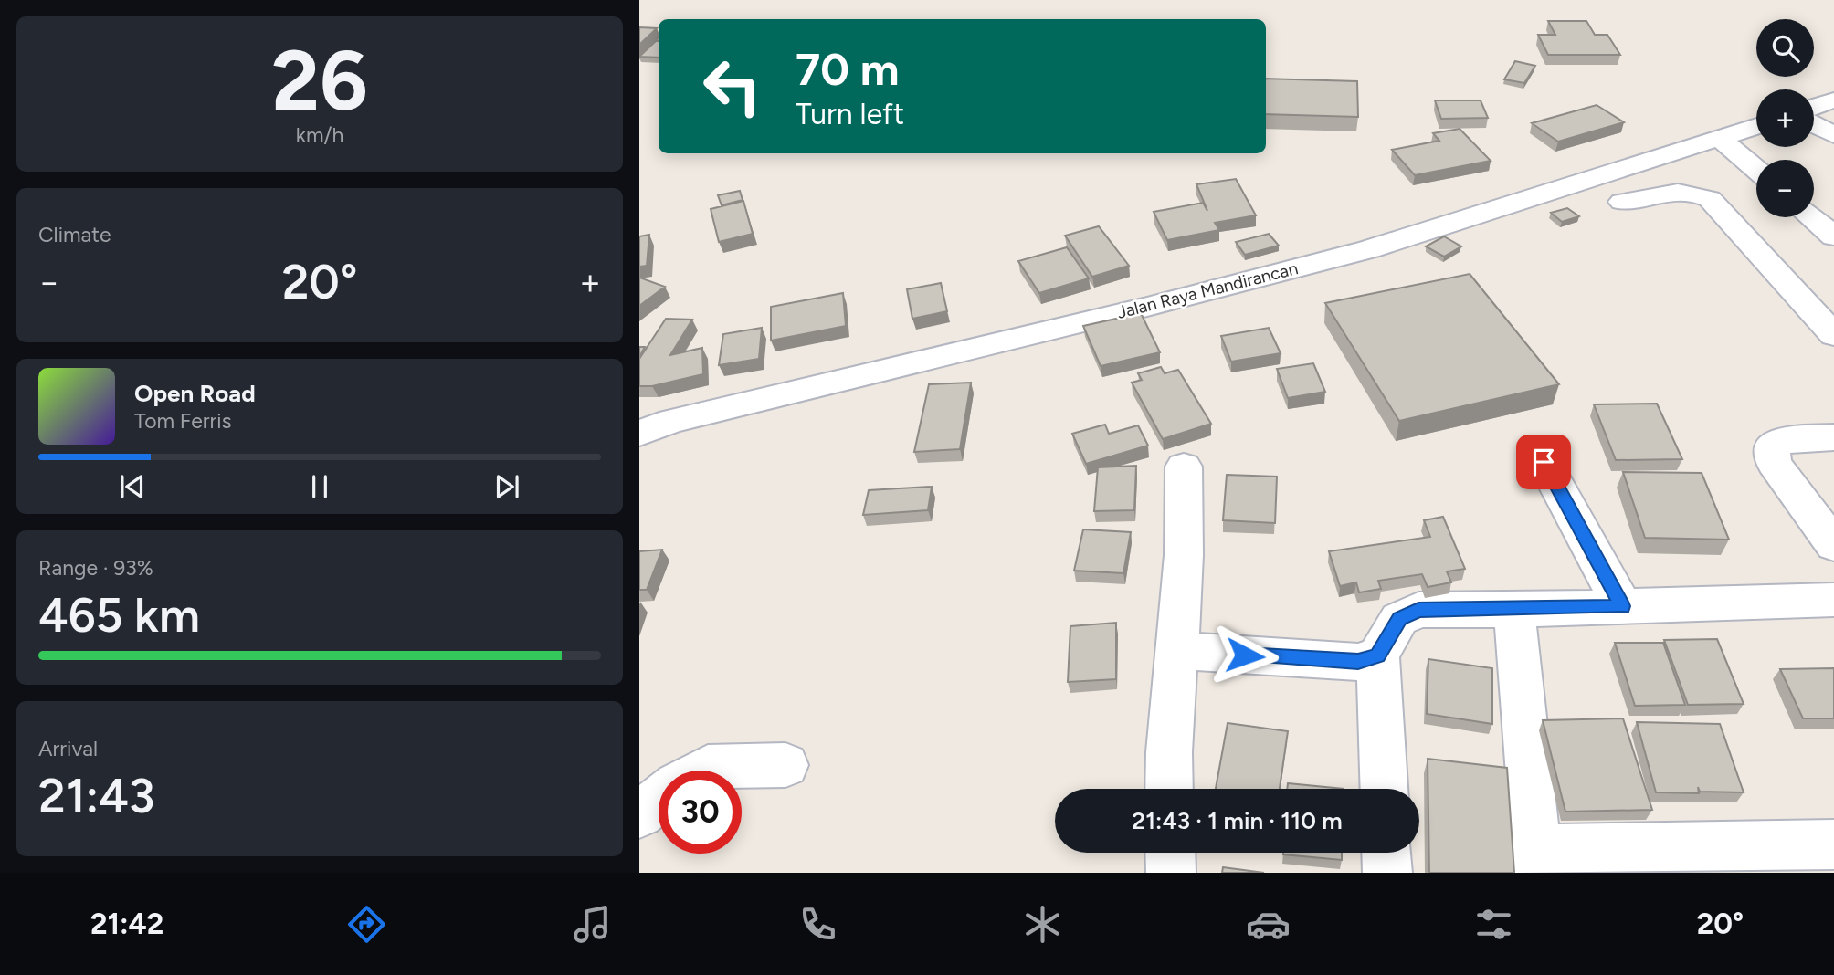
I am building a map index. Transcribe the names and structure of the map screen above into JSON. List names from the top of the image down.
{
  "streets": {
    "street": ["Jalan Raya Mandirancan"]
  },
  "page": {
    "tile": [
      ["26", "km/h"],
      "Climate",
      ["Range · 93%", "465 km"],
      ["Arrival", "21:43"]
    ],
    "map_buttons": ["+", "−"],
    "turn": ["70 m", "Turn left"],
    "heat": ["−", "20°", "+"],
    "song": ["Open Road", "Tom Ferris"],
    "limit": "30",
    "trip": "21:43 · 1 min · 110 m",
    "tabs": ["21:42", "20°"]
  }
}
